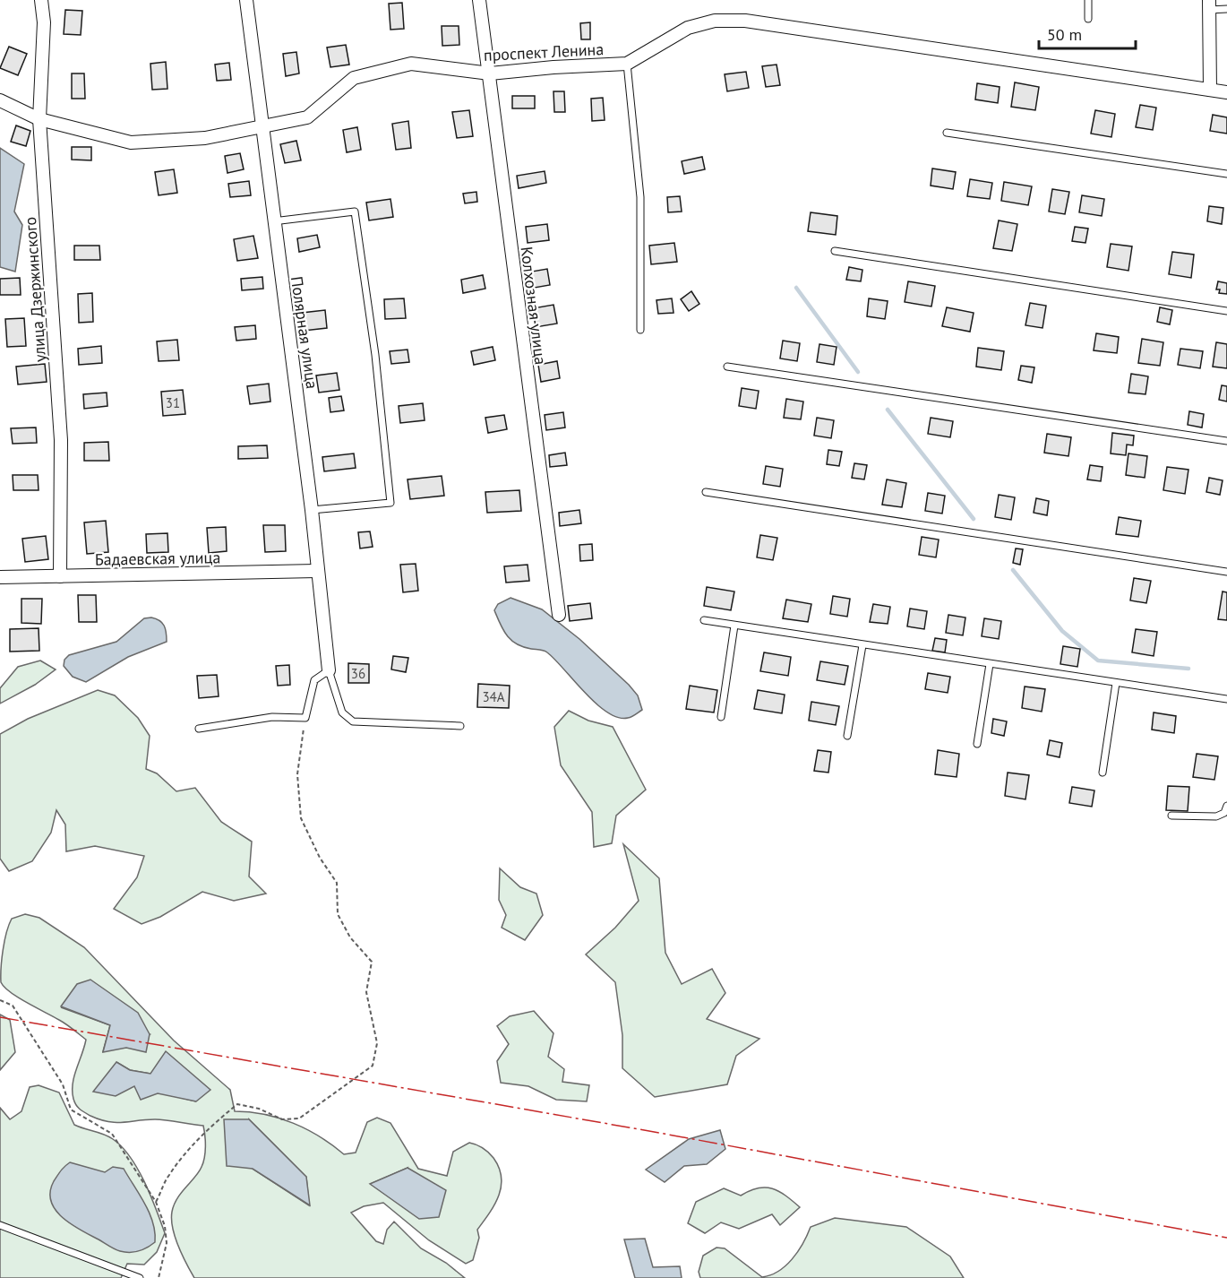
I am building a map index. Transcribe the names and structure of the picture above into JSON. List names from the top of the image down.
{
  "streets": {
    "street": [
      "проспект Ленина",
      "улица Дзержинского",
      "Колхозная улица",
      "Полярная улица",
      "Бадаевская улица"
    ]
  },
  "crossings": [
    ["проспект Ленина", "улица Дзержинского"],
    ["проспект Ленина", "Колхозная улица"],
    ["проспект Ленина", "Полярная улица"],
    ["улица Дзержинского", "Бадаевская улица"],
    ["Полярная улица", "Бадаевская улица"]
  ],
  "house_numbers": ["31", "36", "34А"],
  "scale_bar": "50 m"
}
